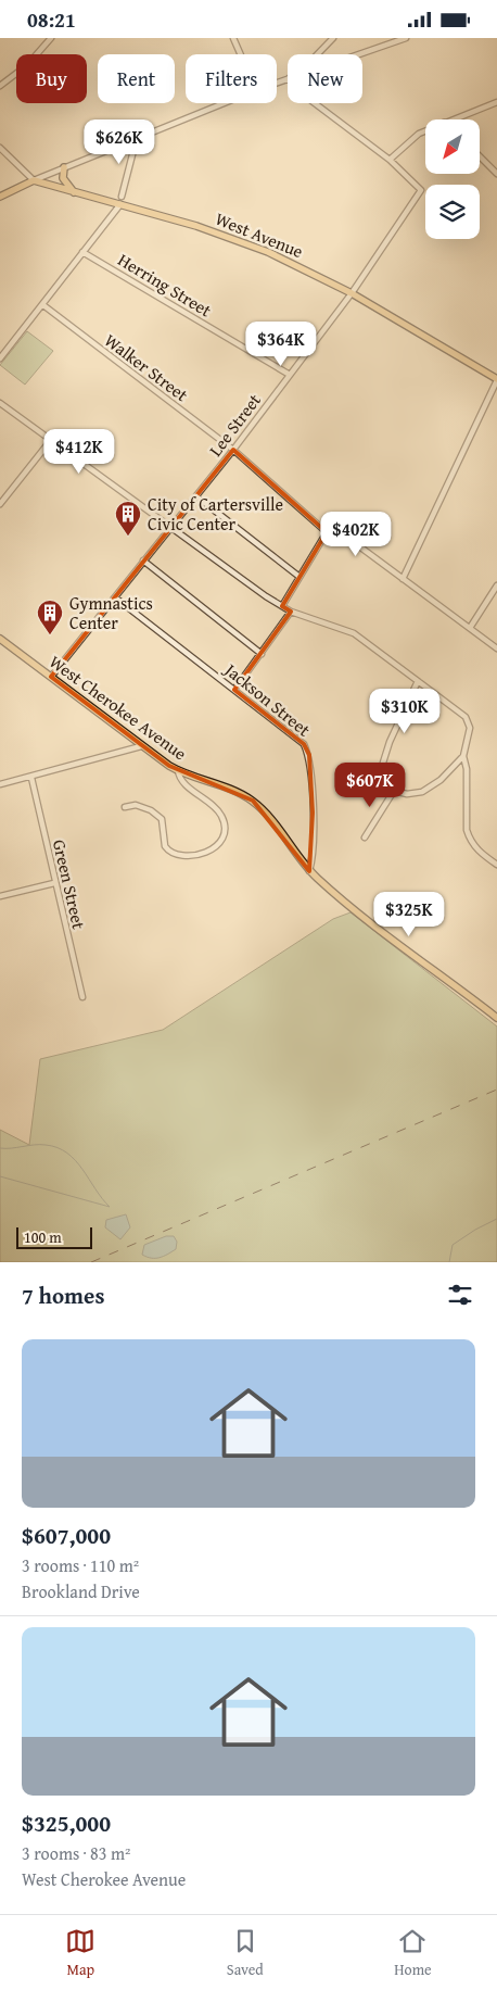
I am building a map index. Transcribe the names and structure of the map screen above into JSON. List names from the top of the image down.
{
  "streets": {
    "main road": ["West Avenue", "West Cherokee Avenue"],
    "street": [
      "Herring Street",
      "Walker Street",
      "Lee Street",
      "Jackson Street",
      "Green Street"
    ]
  },
  "crossings": [
    ["West Avenue", "Lee Street"],
    ["Herring Street", "Lee Street"],
    ["Walker Street", "Lee Street"],
    ["Lee Street", "Jackson Street"],
    ["Lee Street", "West Cherokee Avenue"],
    ["Jackson Street", "West Cherokee Avenue"]
  ],
  "places": {
    "building": ["City of Cartersville Civic Center", "Gymnastics Center"]
  },
  "scale_bar": "100 m",
  "north": "bottom left",
  "page": {
    "status": "08:21",
    "chip": [
      "Buy",
      "Rent",
      "Filters",
      "New"
    ],
    "price": [
      "$626K",
      "$364K",
      "$412K",
      "$402K",
      "$310K",
      "$607K",
      "$325K"
    ],
    "scale": "100 m",
    "heading": "7 homes",
    "list": [
      {
        "name": "$607,000",
        "note": "3 rooms · 110 m² · Brookland Drive"
      },
      {
        "name": "$325,000",
        "note": "3 rooms · 83 m² · West Cherokee Avenue"
      }
    ],
    "tabs": ["Map", "Saved", "Home"]
  }
}
